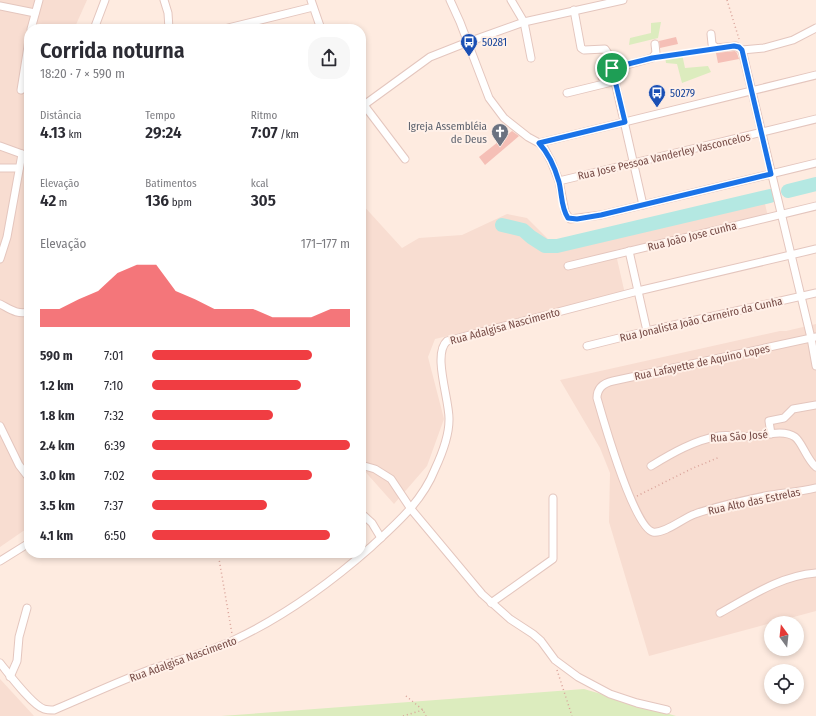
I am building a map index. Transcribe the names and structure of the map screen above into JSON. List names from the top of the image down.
{
  "streets": {
    "street": [
      "Rua Jose Pessoa Vanderley Vasconcelos",
      "Rua João Jose cunha",
      "Rua Jonalista João Carneiro da Cunha",
      "Rua Adalgisa Nascimento",
      "Rua Lafayette de Aquino Lopes",
      "Rua São José",
      "Rua Alto das Estrelas"
    ]
  },
  "crossings": [
    ["Rua Lafayette de Aquino Lopes", "Rua Alto das Estrelas"]
  ],
  "places": {
    "bus stop": ["50281", "50279"],
    "church": ["Igreja Assembléia de Deus"]
  },
  "north": "top",
  "page": {
    "heading": ["Corrida noturna", "18:20 · 7 × 590 m"],
    "stats": [
      ["Distância", "4.13 km"],
      ["Tempo", "29:24"],
      ["Ritmo", "7:07 /km"],
      ["Elevação", "42 m"],
      ["Batimentos", "136 bpm"],
      ["kcal", "305"]
    ],
    "chart": ["Elevação", "171–177 m"],
    "list": [
      {
        "name": "590 m",
        "note": "7:01"
      },
      {
        "name": "1.2 km",
        "note": "7:10"
      },
      {
        "name": "1.8 km",
        "note": "7:32"
      },
      {
        "name": "2.4 km",
        "note": "6:39"
      },
      {
        "name": "3.0 km",
        "note": "7:02"
      },
      {
        "name": "3.5 km",
        "note": "7:37"
      },
      {
        "name": "4.1 km",
        "note": "6:50"
      }
    ]
  }
}
